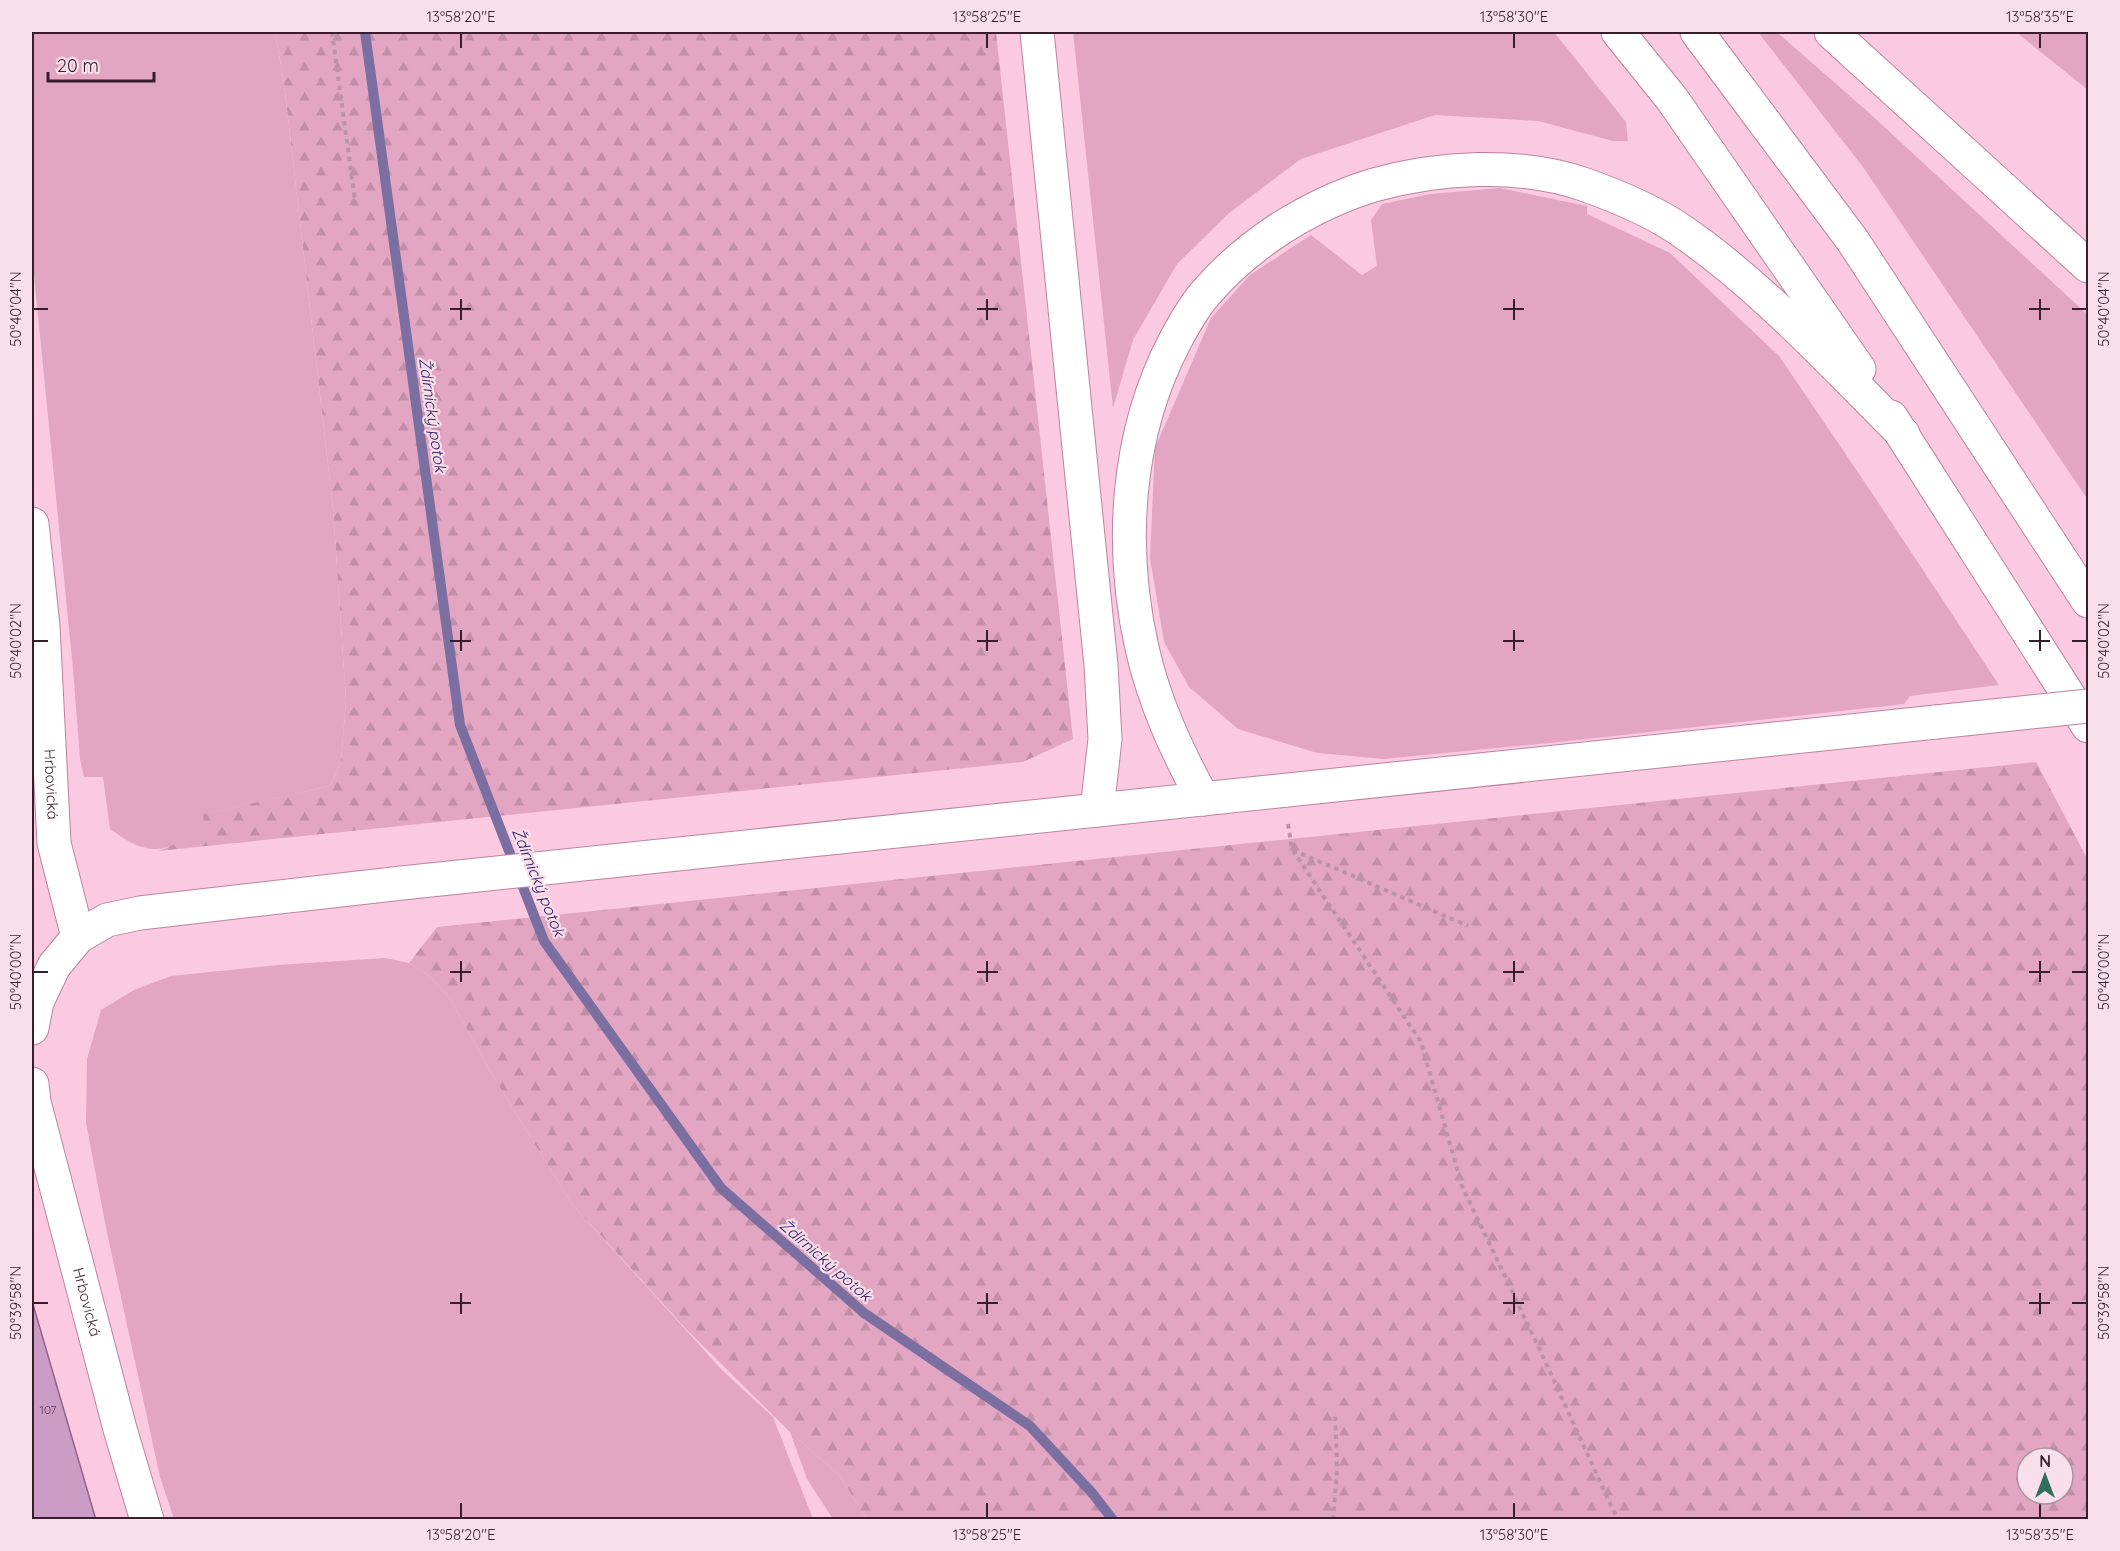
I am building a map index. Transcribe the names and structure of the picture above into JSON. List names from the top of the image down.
{
  "streets": {
    "main road": ["Hrbovická"]
  },
  "water": ["Ždírnický potok"],
  "house_numbers": ["107"],
  "scale_bar": "20 m",
  "north": "top",
  "coordinates": [
    "13°58'20\"E",
    "13°58'25\"E",
    "13°58'30\"E",
    "13°58'35\"E",
    "50°40'04\"N",
    "50°40'02\"N",
    "50°40'00\"N",
    "50°39'58\"N"
  ]
}
